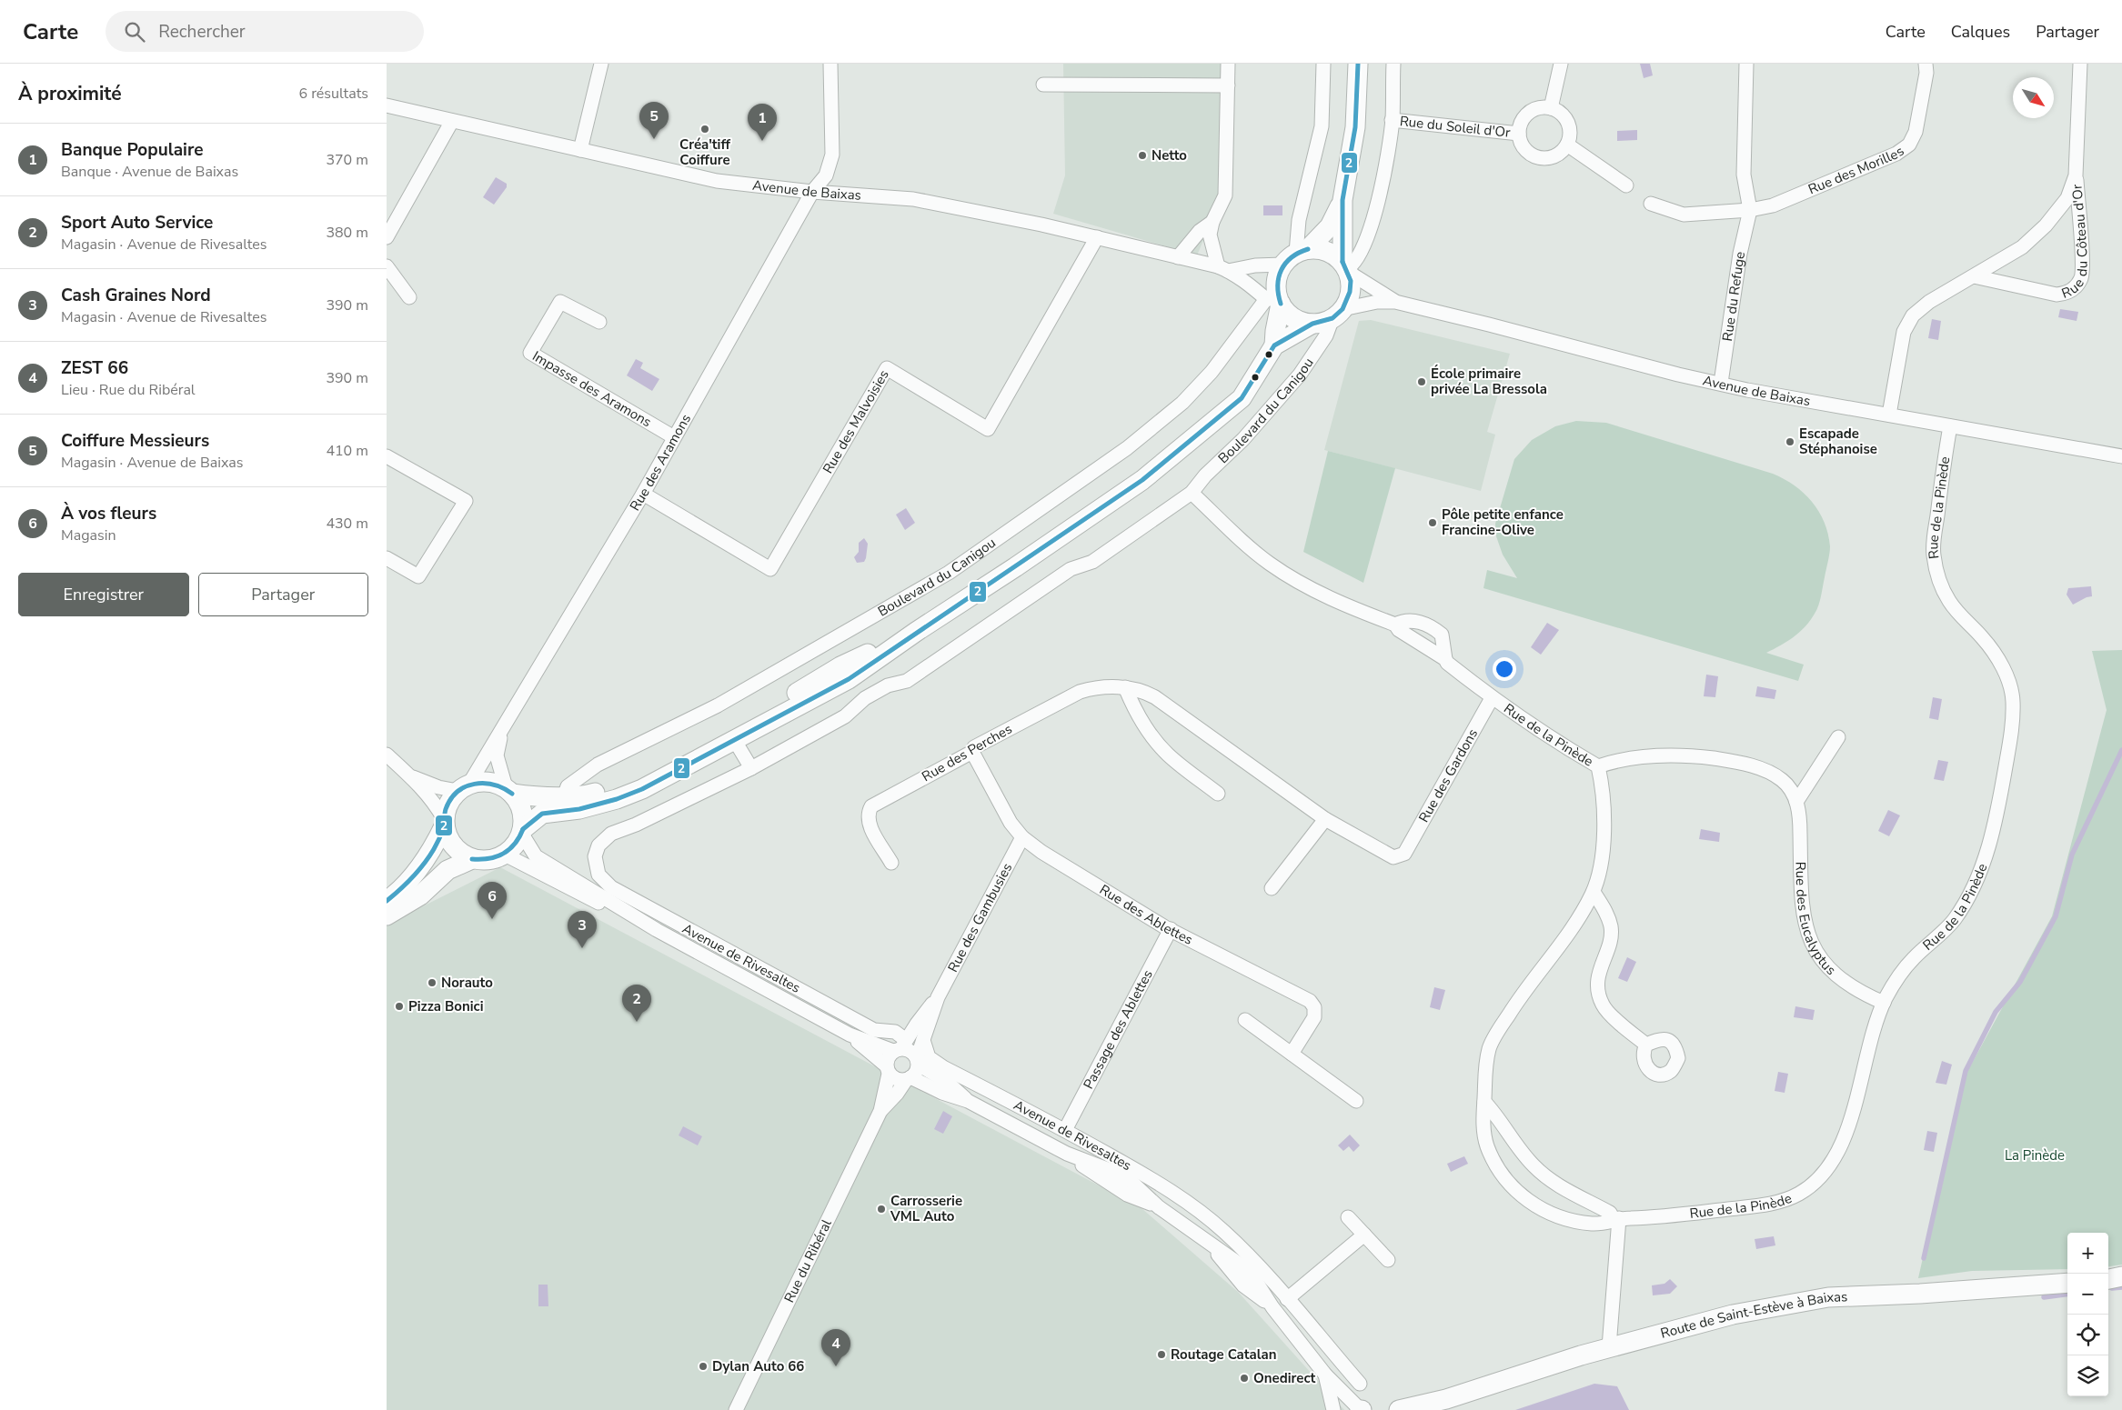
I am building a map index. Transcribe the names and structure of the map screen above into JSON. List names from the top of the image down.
{
  "streets": {
    "street": [
      "Rue du Soleil d'Or",
      "Rue des Morilles",
      "Avenue de Baixas",
      "Rue du Côteau d'Or",
      "Rue du Refuge",
      "Impasse des Aramons",
      "Boulevard du Canigou",
      "Rue des Malvoisies",
      "Rue des Aramons",
      "Rue de la Pinède",
      "Rue des Perches",
      "Rue des Gardons",
      "Rue des Ablettes",
      "Rue des Eucalyptus",
      "Rue des Gambusies",
      "Avenue de Rivesaltes",
      "Passage des Ablettes",
      "Rue du Ribéral",
      "Route de Saint-Estève à Baixas"
    ]
  },
  "crossings": [
    ["Rue des Morilles", "Rue du Refuge"],
    ["Avenue de Baixas", "Rue du Côteau d'Or"],
    ["Avenue de Baixas", "Rue du Refuge"],
    ["Avenue de Baixas", "Boulevard du Canigou"],
    ["Avenue de Baixas", "Rue des Malvoisies"],
    ["Avenue de Baixas", "Rue des Aramons"],
    ["Avenue de Baixas", "Rue de la Pinède"],
    ["Impasse des Aramons", "Rue des Aramons"],
    ["Boulevard du Canigou", "Rue des Aramons"],
    ["Boulevard du Canigou", "Rue de la Pinède"],
    ["Boulevard du Canigou", "Avenue de Rivesaltes"],
    ["Rue des Malvoisies", "Rue des Aramons"],
    ["Rue des Aramons", "Avenue de Rivesaltes"],
    ["Rue de la Pinède", "Rue des Gardons"],
    ["Rue de la Pinède", "Rue des Eucalyptus"],
    ["Rue des Perches", "Rue des Gardons"],
    ["Rue des Perches", "Rue des Ablettes"],
    ["Rue des Ablettes", "Rue des Gambusies"],
    ["Rue des Ablettes", "Passage des Ablettes"],
    ["Rue des Gambusies", "Avenue de Rivesaltes"],
    ["Rue des Gambusies", "Rue du Ribéral"],
    ["Avenue de Rivesaltes", "Passage des Ablettes"],
    ["Avenue de Rivesaltes", "Rue du Ribéral"]
  ],
  "parks": ["La Pinède"],
  "places": [
    "Créa'tiff Coiffure",
    "Netto",
    "École primaire privée La Bressola",
    "Escapade Stéphanoise",
    "Pôle petite enfance Francine-Olive",
    "Norauto",
    "Pizza Bonici",
    "Carrosserie VML Auto",
    "Routage Catalan",
    "Dylan Auto 66",
    "Onedirect"
  ],
  "lines": ["transit line 2"],
  "north": "bottom right",
  "page": {
    "header": "Carte",
    "search": "Rechercher",
    "nav": ["Carte", "Calques", "Partager"],
    "heading": ["À proximité", "6 résultats"],
    "pins": [
      "5",
      "1",
      "6",
      "3",
      "2",
      "4"
    ],
    "list": [
      {
        "mark": "1",
        "name": "Banque Populaire",
        "note": "Banque · Avenue de Baixas",
        "value": "370 m"
      },
      {
        "mark": "2",
        "name": "Sport Auto Service",
        "note": "Magasin · Avenue de Rivesaltes",
        "value": "380 m"
      },
      {
        "mark": "3",
        "name": "Cash Graines Nord",
        "note": "Magasin · Avenue de Rivesaltes",
        "value": "390 m"
      },
      {
        "mark": "4",
        "name": "ZEST 66",
        "note": "Lieu · Rue du Ribéral",
        "value": "390 m"
      },
      {
        "mark": "5",
        "name": "Coiffure Messieurs",
        "note": "Magasin · Avenue de Baixas",
        "value": "410 m"
      },
      {
        "mark": "6",
        "name": "À vos fleurs",
        "note": "Magasin",
        "value": "430 m"
      }
    ],
    "buttons": ["Enregistrer", "Partager"],
    "map_buttons": ["+", "−"]
  }
}
